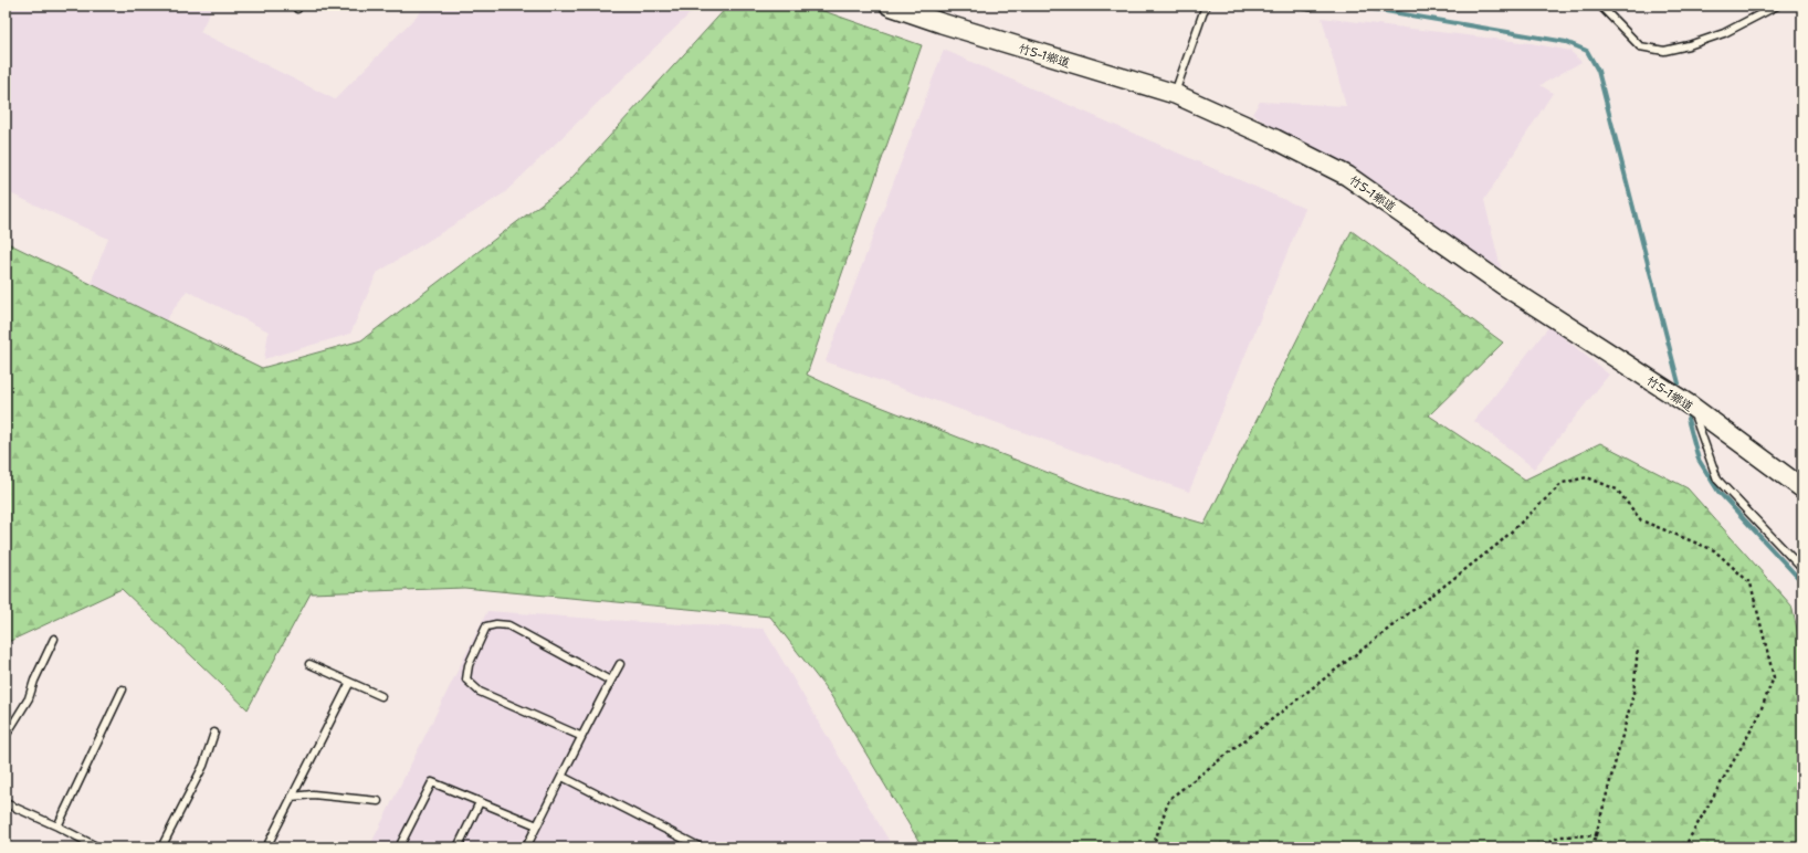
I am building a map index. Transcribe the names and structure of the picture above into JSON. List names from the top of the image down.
{
  "streets": {
    "street": ["竹5-1鄉道"]
  }
}
